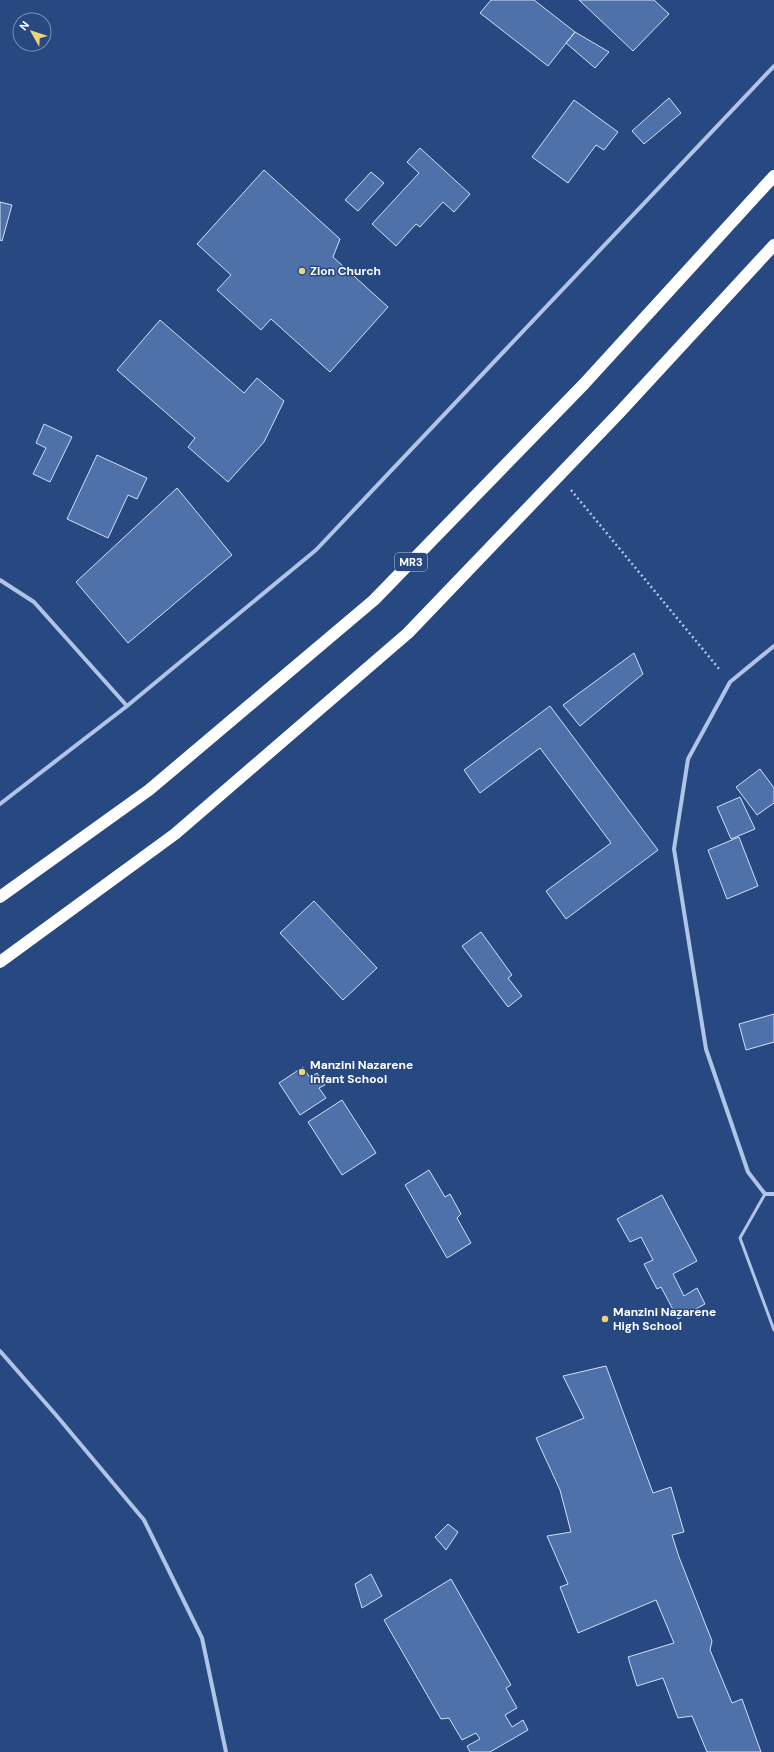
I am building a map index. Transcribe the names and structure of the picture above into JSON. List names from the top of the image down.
{
  "streets": {
    "highway": ["MR3"]
  },
  "places": ["Zion Church", "Manzini Nazarene Infant School", "Manzini Nazarene High School"],
  "north": "top left"
}
